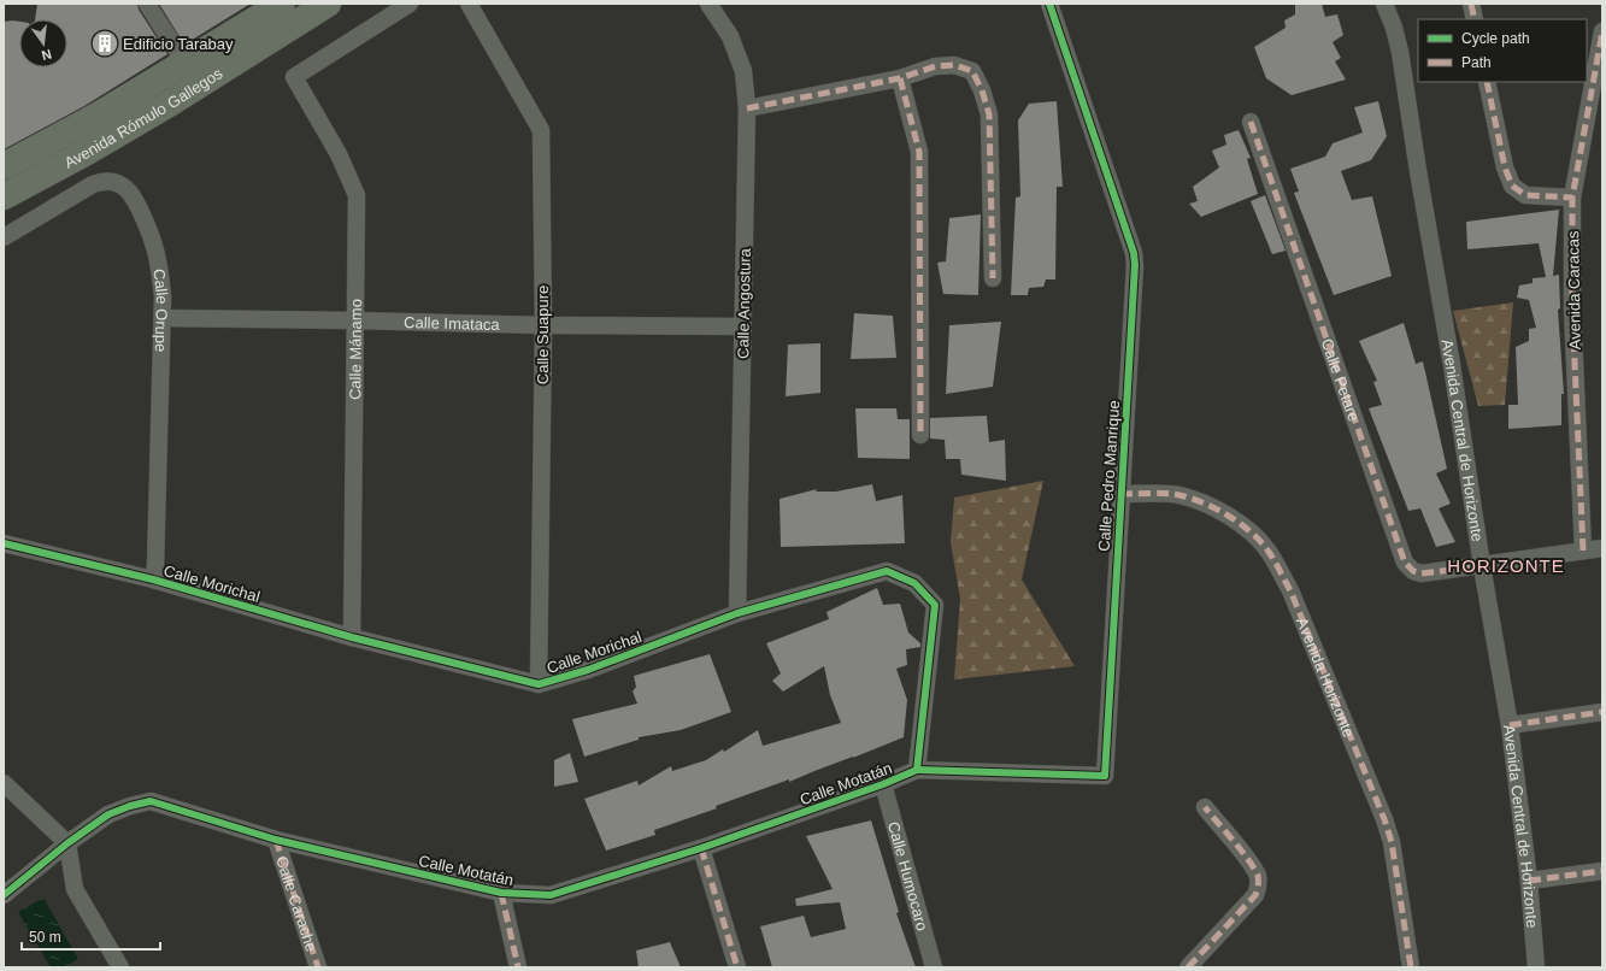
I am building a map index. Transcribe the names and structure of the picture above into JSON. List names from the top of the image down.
{
  "streets": {
    "main road": ["Avenida Rómulo Gallegos"],
    "street": [
      "Avenida Caracas",
      "Calle Angostura",
      "Calle Orupe",
      "Calle Imataca",
      "Calle Suapure",
      "Calle Mánamo",
      "Calle Petare",
      "Avenida Central de Horizonte",
      "Calle Pedro Manrique",
      "Calle Morichal",
      "Avenida Horizonte",
      "Calle Motatán",
      "Calle Humocaro",
      "Calle Carache"
    ]
  },
  "crossings": [
    ["Avenida Caracas", "Calle Petare"],
    ["Calle Angostura", "Calle Imataca"],
    ["Calle Angostura", "Calle Morichal"],
    ["Calle Orupe", "Calle Imataca"],
    ["Calle Orupe", "Calle Morichal"],
    ["Calle Imataca", "Calle Suapure"],
    ["Calle Imataca", "Calle Mánamo"],
    ["Calle Suapure", "Calle Morichal"],
    ["Calle Mánamo", "Calle Morichal"],
    ["Calle Petare", "Avenida Central de Horizonte"],
    ["Calle Pedro Manrique", "Calle Morichal"],
    ["Calle Pedro Manrique", "Avenida Horizonte"],
    ["Calle Pedro Manrique", "Calle Motatán"],
    ["Calle Morichal", "Calle Motatán"],
    ["Calle Motatán", "Calle Humocaro"],
    ["Calle Motatán", "Calle Carache"]
  ],
  "districts": ["HORIZONTE"],
  "places": {
    "building": ["Edificio Tarabay"]
  },
  "legend": ["Cycle path", "Path"],
  "scale_bar": "50 m",
  "north": "bottom"
}
